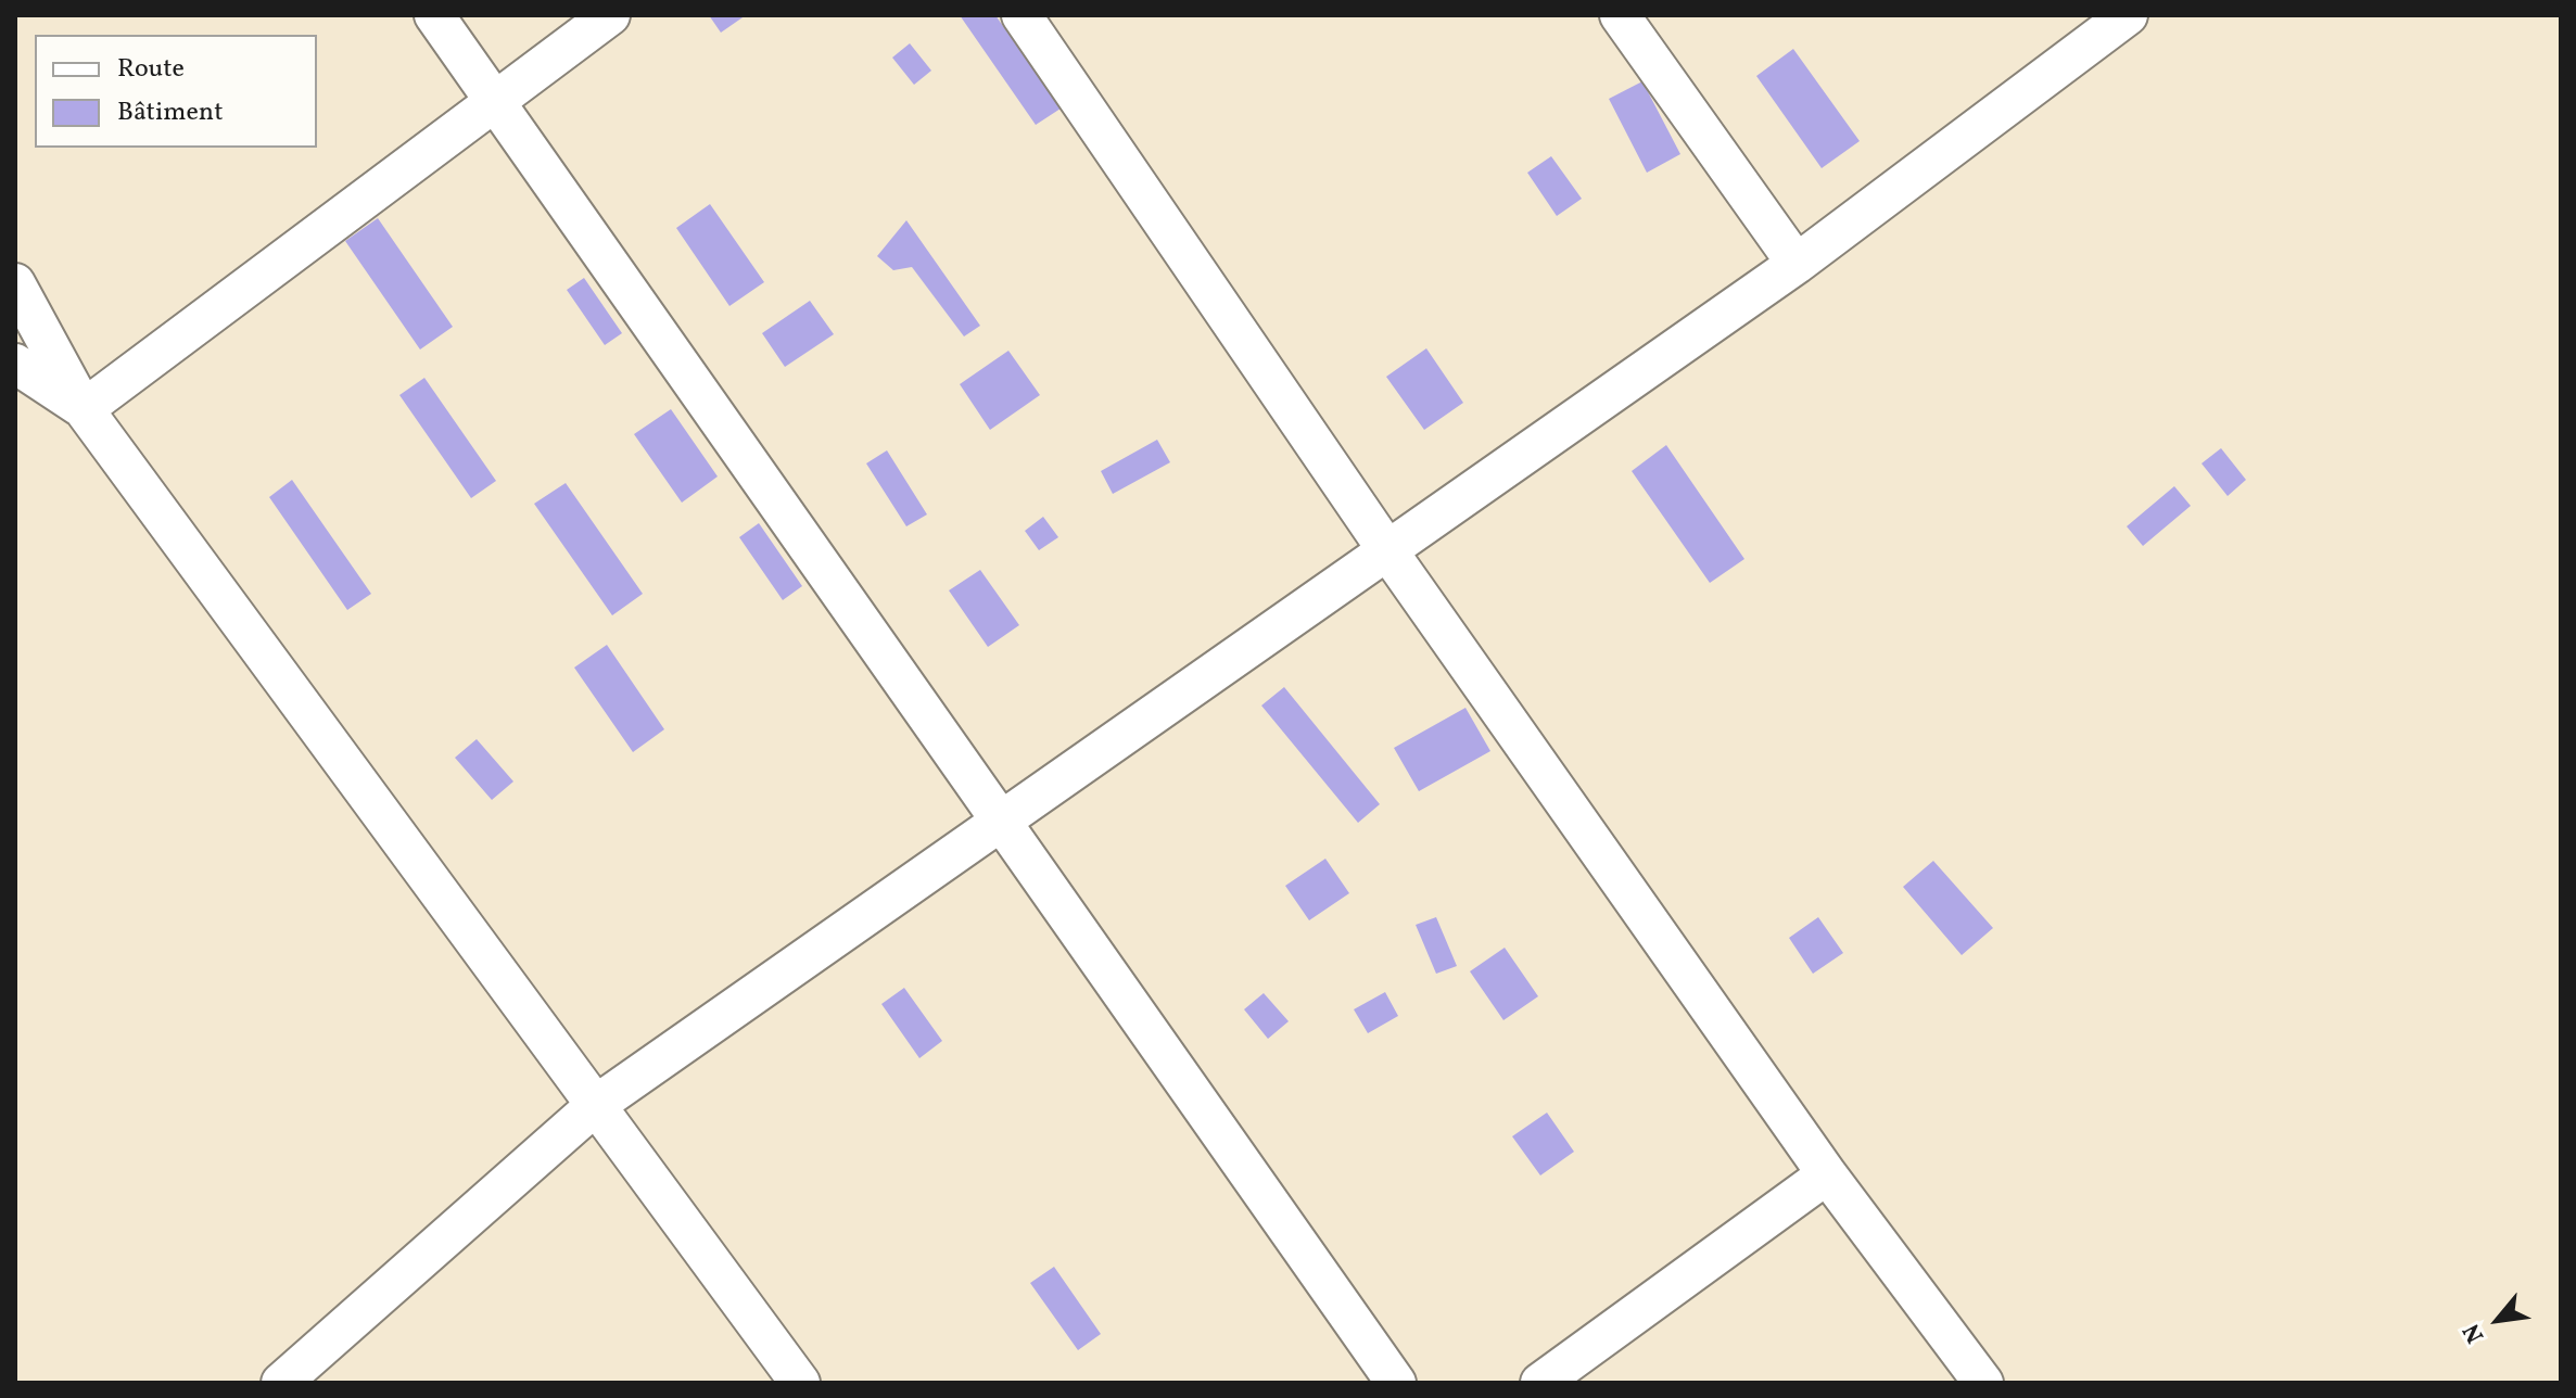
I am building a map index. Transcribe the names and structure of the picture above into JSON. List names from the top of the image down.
{
  "legend": ["Route", "Bâtiment"],
  "north": "bottom left"
}
